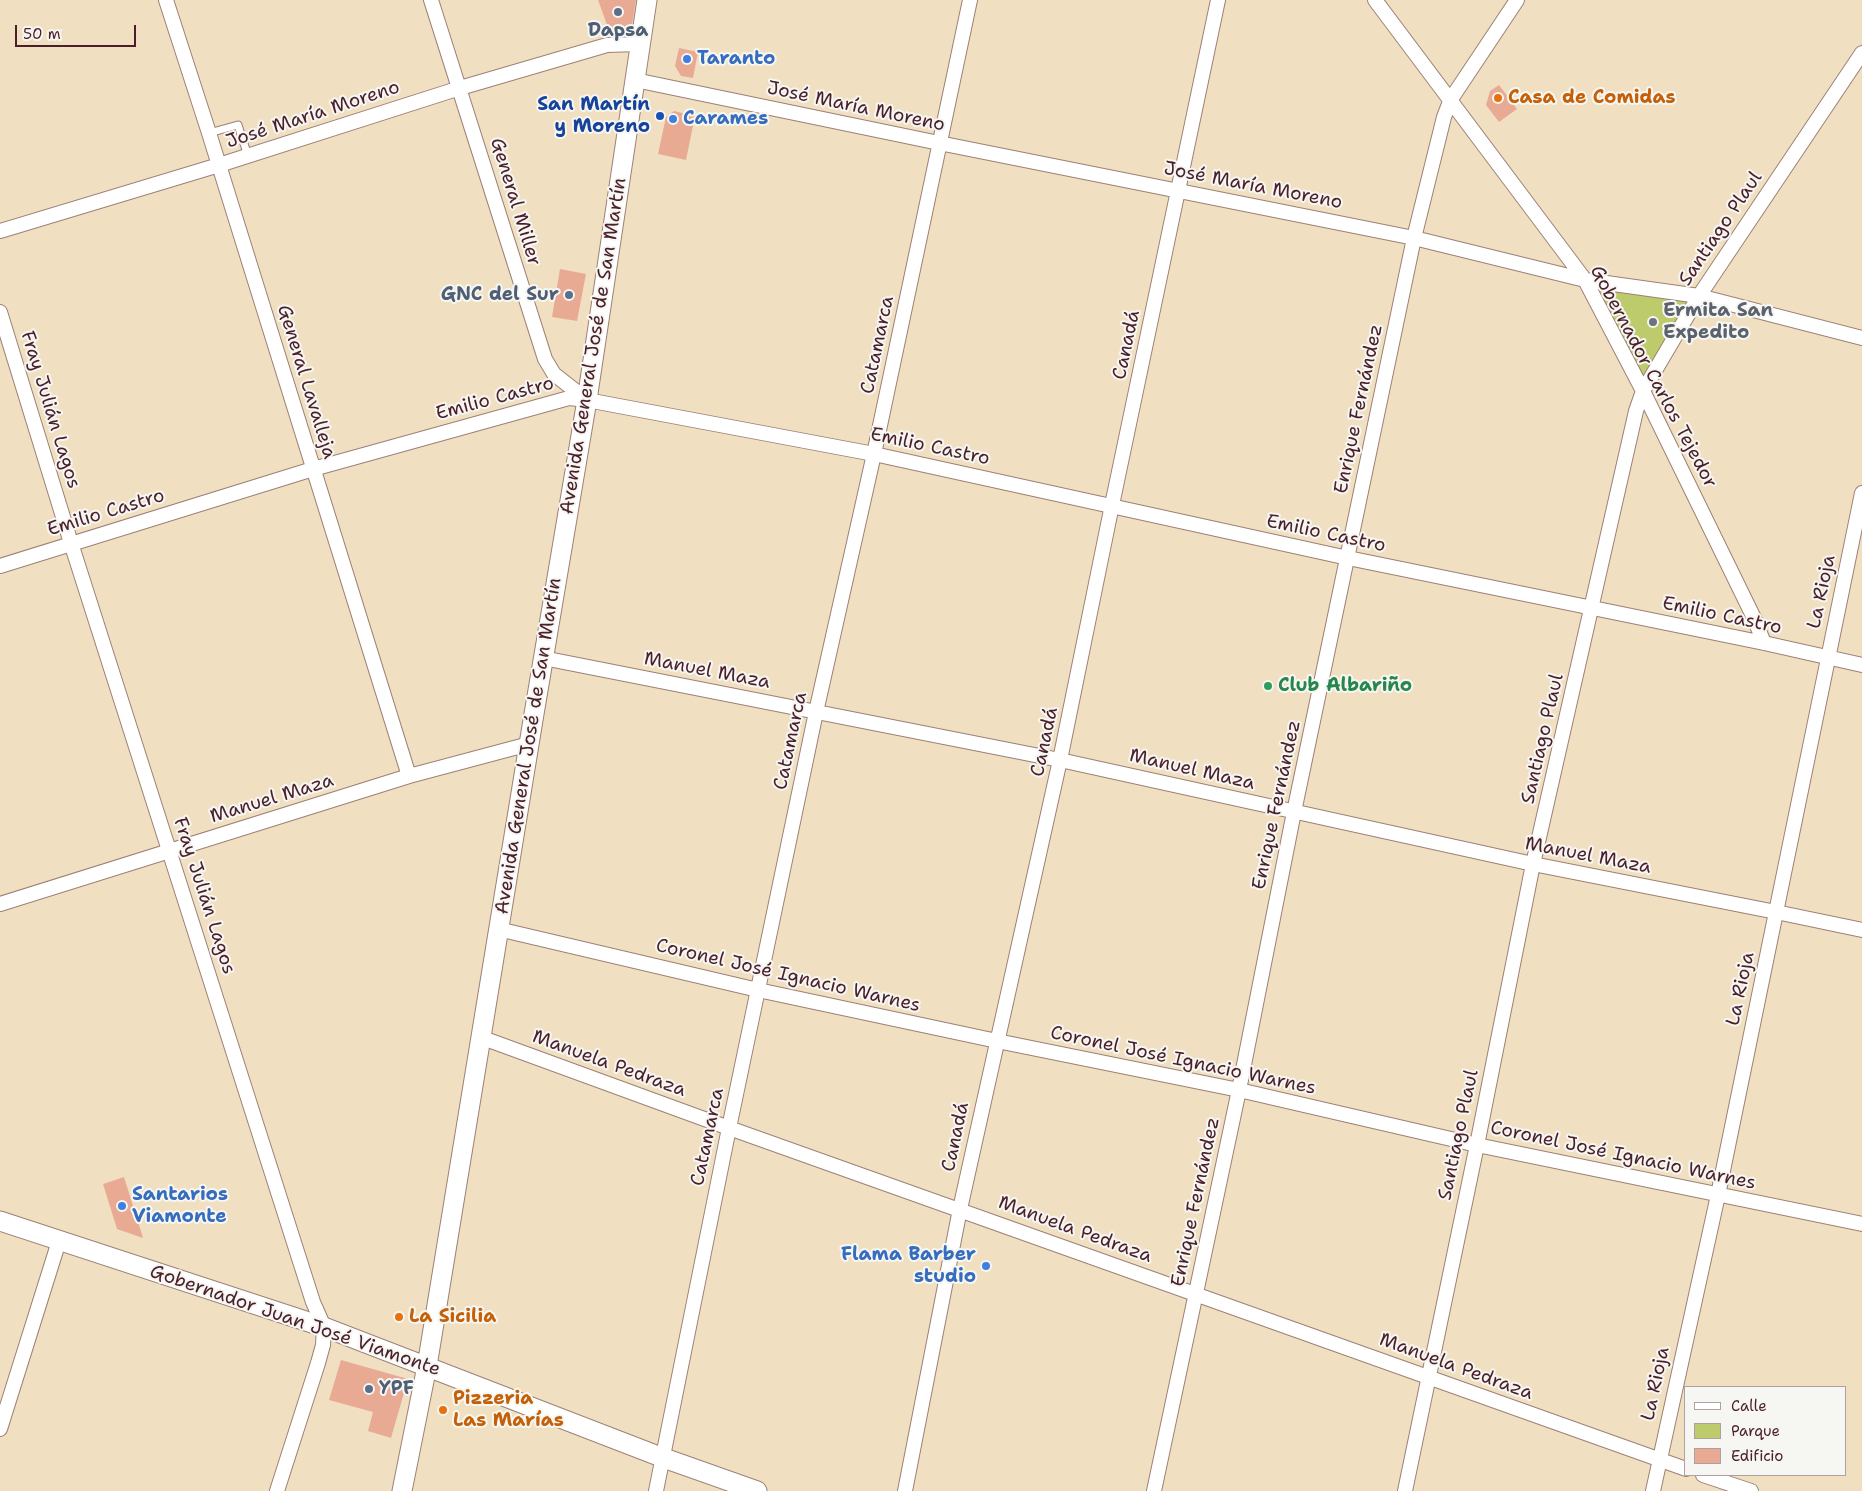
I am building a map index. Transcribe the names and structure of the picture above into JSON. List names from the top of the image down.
{
  "streets": {
    "main road": ["Avenida General José de San Martín", "Gobernador Juan José Viamonte"],
    "street": [
      "José María Moreno",
      "General Miller",
      "Santiago Plaul",
      "Catamarca",
      "Canadá",
      "Gobernador Carlos Tejedor",
      "General Lavalleja",
      "Emilio Castro",
      "Enrique Fernández",
      "Fray Julián Lagos",
      "La Rioja",
      "Manuel Maza",
      "Coronel José Ignacio Warnes",
      "Manuela Pedraza"
    ]
  },
  "crossings": [
    ["José María Moreno", "General Miller"],
    ["José María Moreno", "Santiago Plaul"],
    ["José María Moreno", "Catamarca"],
    ["José María Moreno", "Canadá"],
    ["José María Moreno", "Avenida General José de San Martín"],
    ["José María Moreno", "Gobernador Carlos Tejedor"],
    ["José María Moreno", "General Lavalleja"],
    ["José María Moreno", "Enrique Fernández"],
    ["General Miller", "Avenida General José de San Martín"],
    ["General Miller", "Emilio Castro"],
    ["Santiago Plaul", "Gobernador Carlos Tejedor"],
    ["Santiago Plaul", "Emilio Castro"],
    ["Santiago Plaul", "Manuel Maza"],
    ["Santiago Plaul", "Coronel José Ignacio Warnes"],
    ["Santiago Plaul", "Manuela Pedraza"],
    ["Catamarca", "Emilio Castro"],
    ["Catamarca", "Manuel Maza"],
    ["Catamarca", "Coronel José Ignacio Warnes"],
    ["Catamarca", "Manuela Pedraza"],
    ["Catamarca", "Gobernador Juan José Viamonte"],
    ["Canadá", "Emilio Castro"],
    ["Canadá", "Manuel Maza"],
    ["Canadá", "Coronel José Ignacio Warnes"],
    ["Canadá", "Manuela Pedraza"],
    ["Avenida General José de San Martín", "Emilio Castro"],
    ["Avenida General José de San Martín", "Manuel Maza"],
    ["Avenida General José de San Martín", "Coronel José Ignacio Warnes"],
    ["Avenida General José de San Martín", "Manuela Pedraza"],
    ["Avenida General José de San Martín", "Gobernador Juan José Viamonte"],
    ["Gobernador Carlos Tejedor", "Emilio Castro"],
    ["Gobernador Carlos Tejedor", "Enrique Fernández"],
    ["General Lavalleja", "Emilio Castro"],
    ["General Lavalleja", "Manuel Maza"],
    ["Emilio Castro", "Enrique Fernández"],
    ["Emilio Castro", "Fray Julián Lagos"],
    ["Emilio Castro", "La Rioja"],
    ["Enrique Fernández", "Manuel Maza"],
    ["Enrique Fernández", "Coronel José Ignacio Warnes"],
    ["Enrique Fernández", "Manuela Pedraza"],
    ["Fray Julián Lagos", "Manuel Maza"],
    ["Fray Julián Lagos", "Gobernador Juan José Viamonte"],
    ["La Rioja", "Manuel Maza"],
    ["La Rioja", "Coronel José Ignacio Warnes"],
    ["La Rioja", "Manuela Pedraza"]
  ],
  "places": [
    "Dapsa",
    "Taranto",
    "Casa de Comidas",
    "San Martín y Moreno",
    "Carames",
    "GNC del Sur",
    "Ermita San Expedito",
    "Club Albariño",
    "Santarios Viamonte",
    "Flama Barber studio",
    "La Sicilia",
    "YPF",
    "Pizzeria Las Marías"
  ],
  "legend": ["Calle", "Parque", "Edificio"],
  "scale_bar": "50 m"
}
